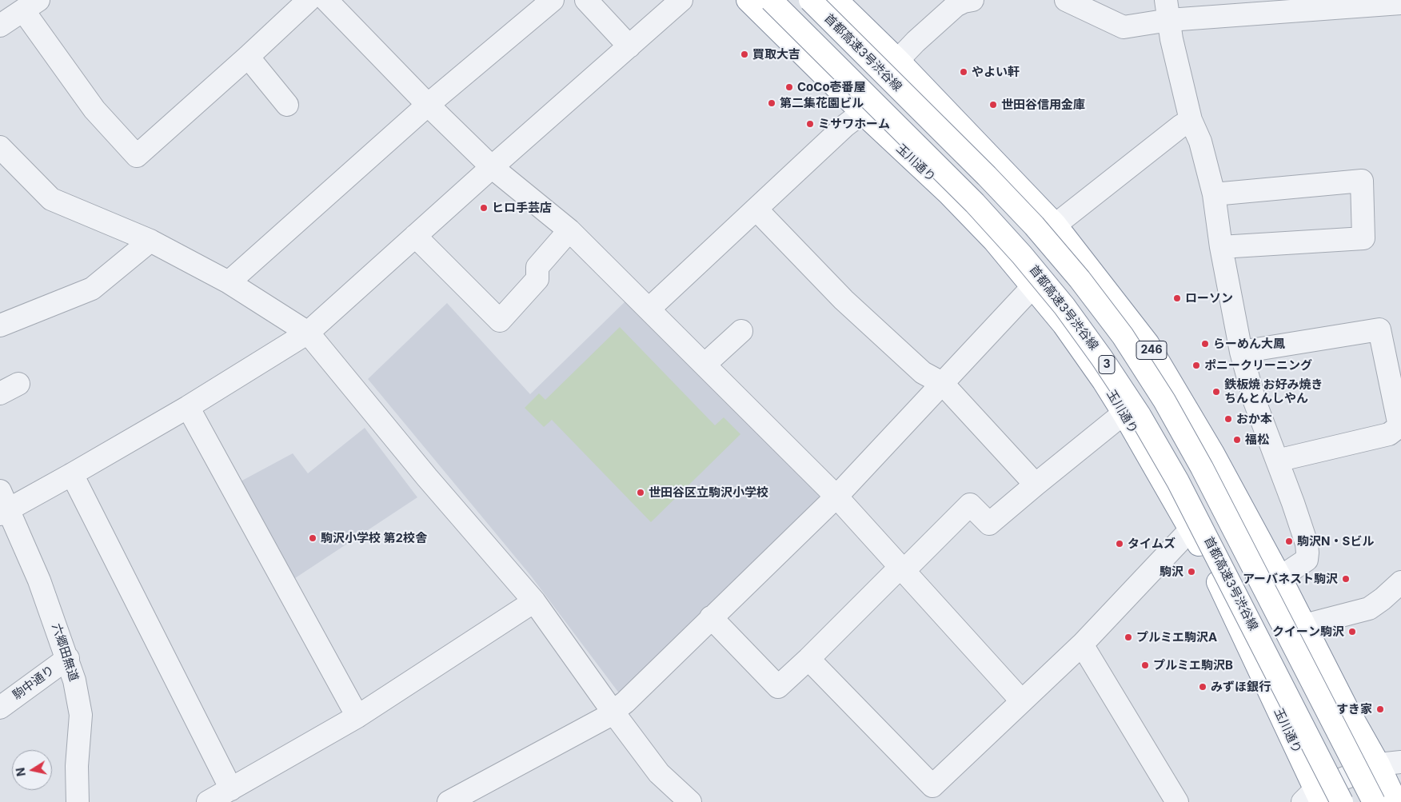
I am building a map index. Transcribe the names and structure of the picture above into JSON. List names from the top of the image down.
{
  "streets": {
    "highway": [
      "首都高速3号渋谷線",
      "玉川通り",
      "246",
      "3"
    ],
    "street": ["六郷田無道", "駒中通り"]
  },
  "crossings": [
    ["六郷田無道", "駒中通り"]
  ],
  "places": [
    "買取大吉",
    "やよい軒",
    "CoCo壱番屋",
    "第二集花園ビル",
    "世田谷信用金庫",
    "ミサワホーム",
    "ヒロ手芸店",
    "ローソン",
    "らーめん大鳳",
    "ポニークリーニング",
    "鉄板焼 お好み焼き ちんとんしやん",
    "おか本",
    "福松",
    "世田谷区立駒沢小学校",
    "駒沢小学校 第2校舎",
    "駒沢N・Sビル",
    "タイムズ",
    "駒沢",
    "アーバネスト駒沢",
    "クイーン駒沢",
    "プルミエ駒沢A",
    "プルミエ駒沢B",
    "みずほ銀行",
    "すき家"
  ],
  "north": "left"
}
